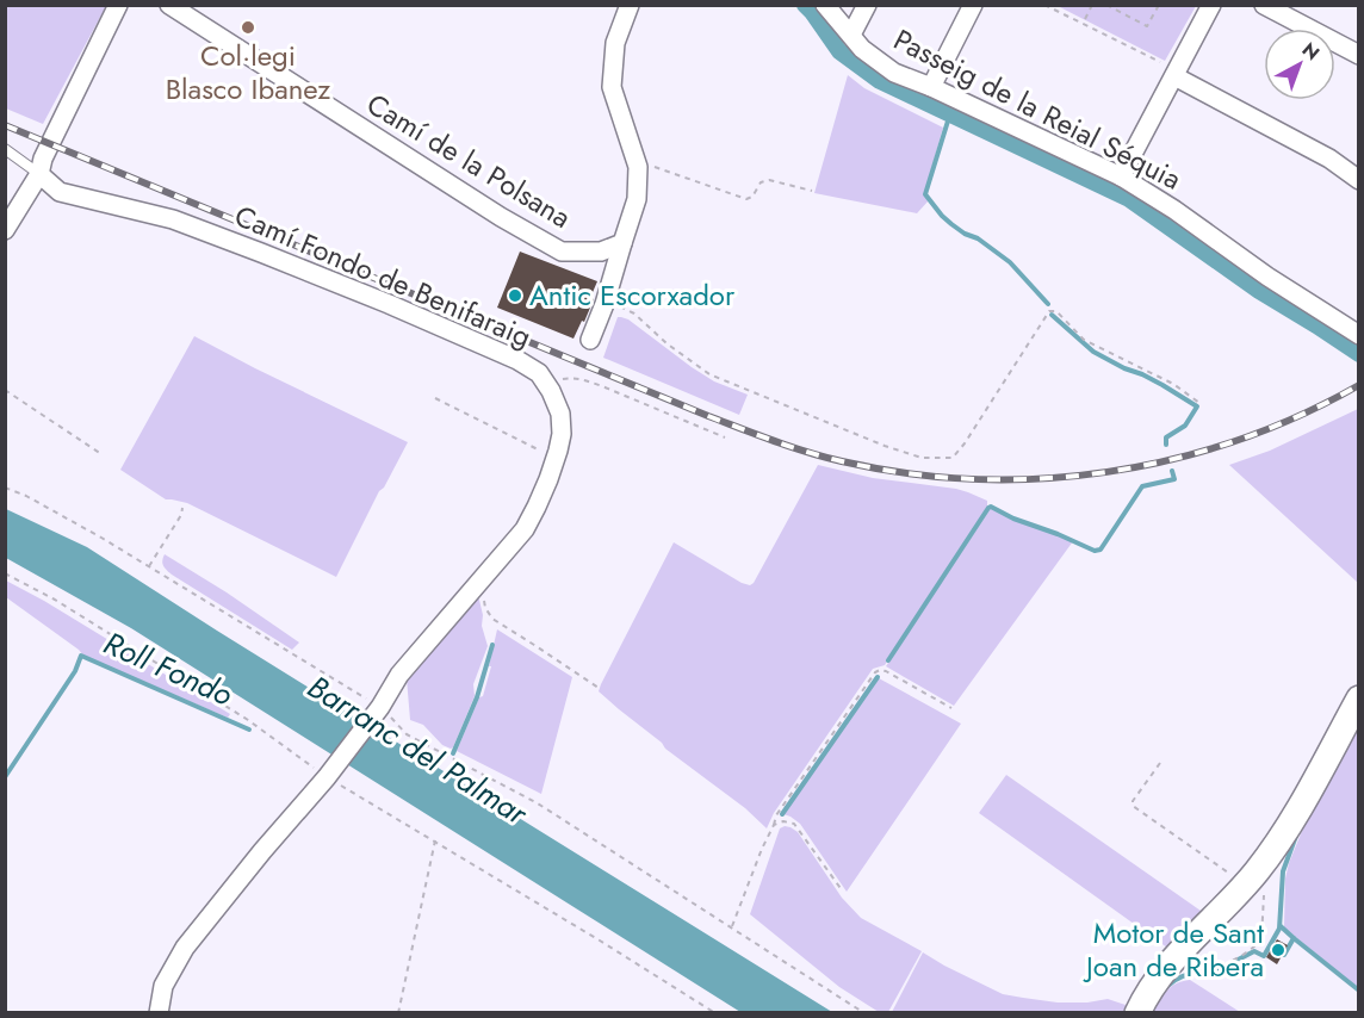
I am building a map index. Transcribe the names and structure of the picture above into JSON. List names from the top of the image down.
{
  "streets": {
    "street": ["Passeig de la Reial Séquia", "Camí de la Polsana", "Camí Fondo de Benifaraig"]
  },
  "water": ["Roll Fondo", "Barranc del Palmar"],
  "places": ["Col·legi Blasco Ibanez", "Antic Escorxador", "Motor de Sant Joan de Ribera"],
  "north": "top right"
}
